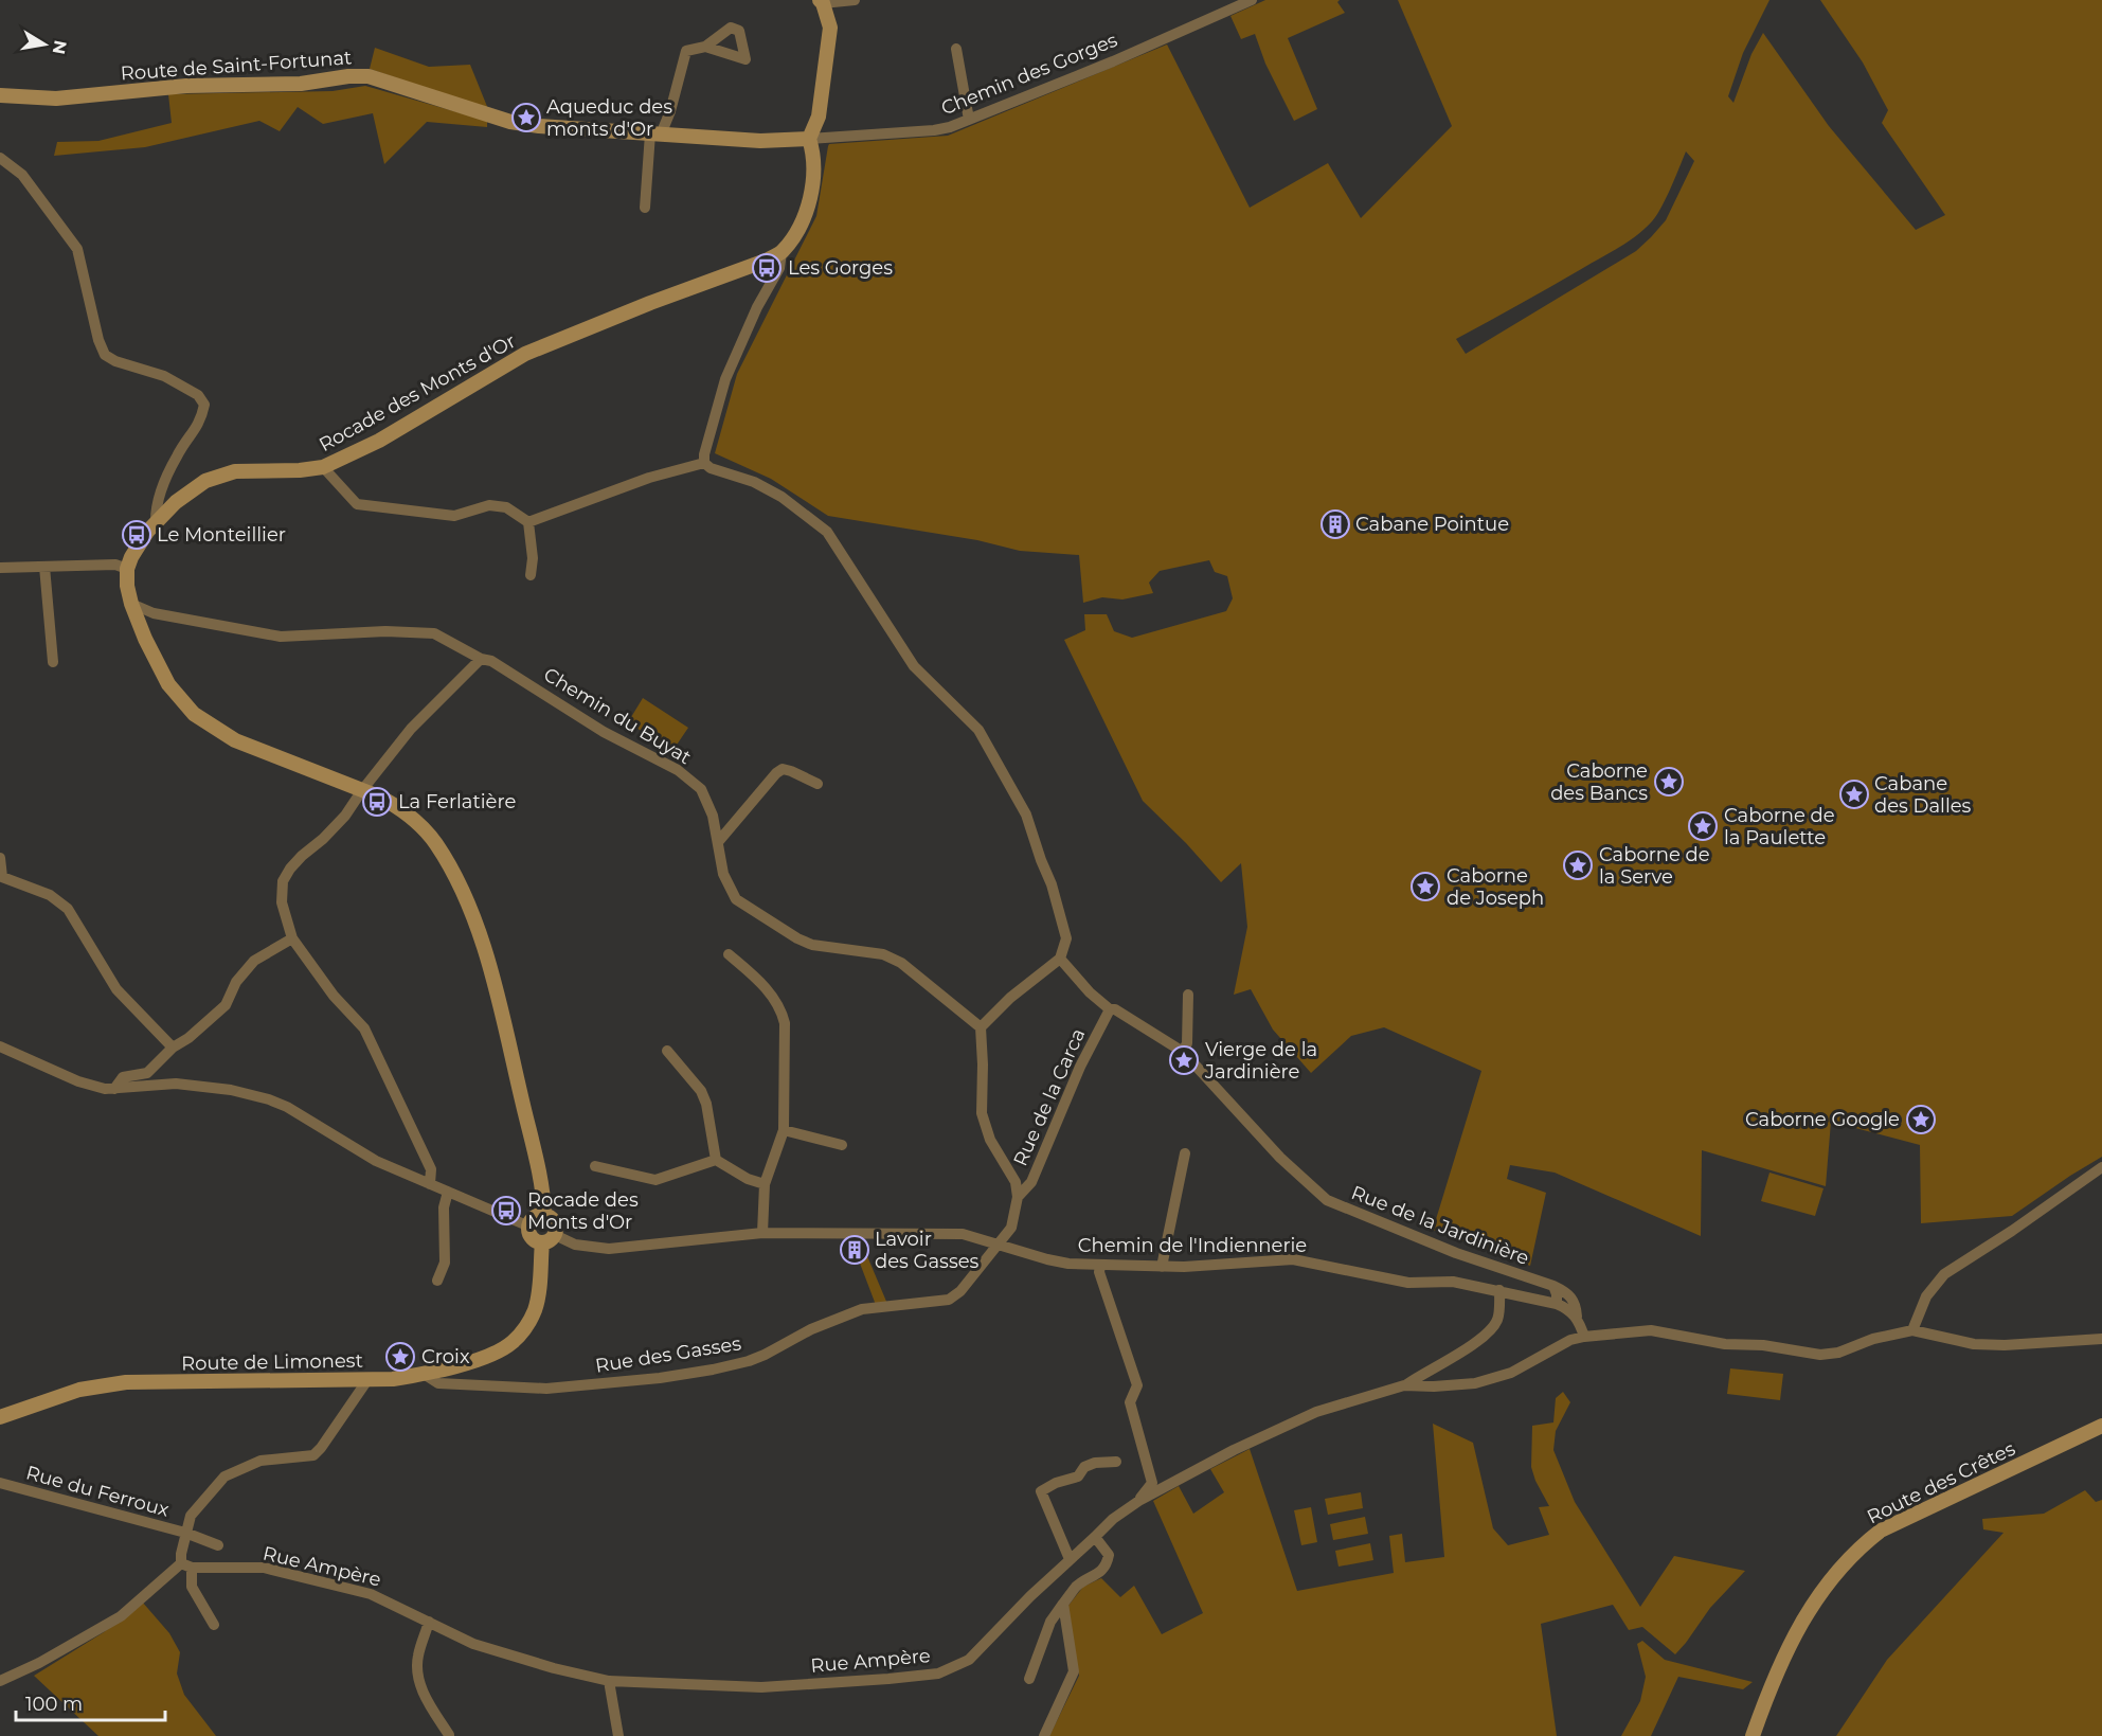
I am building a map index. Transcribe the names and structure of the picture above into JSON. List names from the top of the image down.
{
  "streets": {
    "street": [
      "Route de Saint-Fortunat",
      "Chemin des Gorges",
      "Rocade des Monts d'Or",
      "Chemin du Buyat",
      "Rue de la Carca",
      "Rue de la Jardinière",
      "Chemin de l'Indiennerie",
      "Rue des Gasses",
      "Route de Limonest",
      "Route des Crêtes",
      "Rue du Ferroux",
      "Rue Ampère"
    ]
  },
  "crossings": [
    ["Route de Saint-Fortunat", "Chemin des Gorges"],
    ["Rue de la Carca", "Rue de la Jardinière"],
    ["Rue de la Jardinière", "Rue Ampère"],
    ["Chemin de l'Indiennerie", "Rue des Gasses"],
    ["Chemin de l'Indiennerie", "Route de Limonest"],
    ["Rue des Gasses", "Route de Limonest"]
  ],
  "places": {
    "place": [
      "Aqueduc des monts d'Or",
      "Caborne des Bancs",
      "Cabane des Dalles",
      "Caborne de la Paulette",
      "Caborne de la Serve",
      "Caborne de Joseph",
      "Vierge de la Jardinière",
      "Caborne Google",
      "Croix"
    ],
    "bus stop": [
      "Les Gorges",
      "Le Monteillier",
      "La Ferlatière",
      "Rocade des Monts d'Or"
    ],
    "building": ["Cabane Pointue", "Lavoir des Gasses"]
  },
  "scale_bar": "100 m",
  "north": "right"
}
